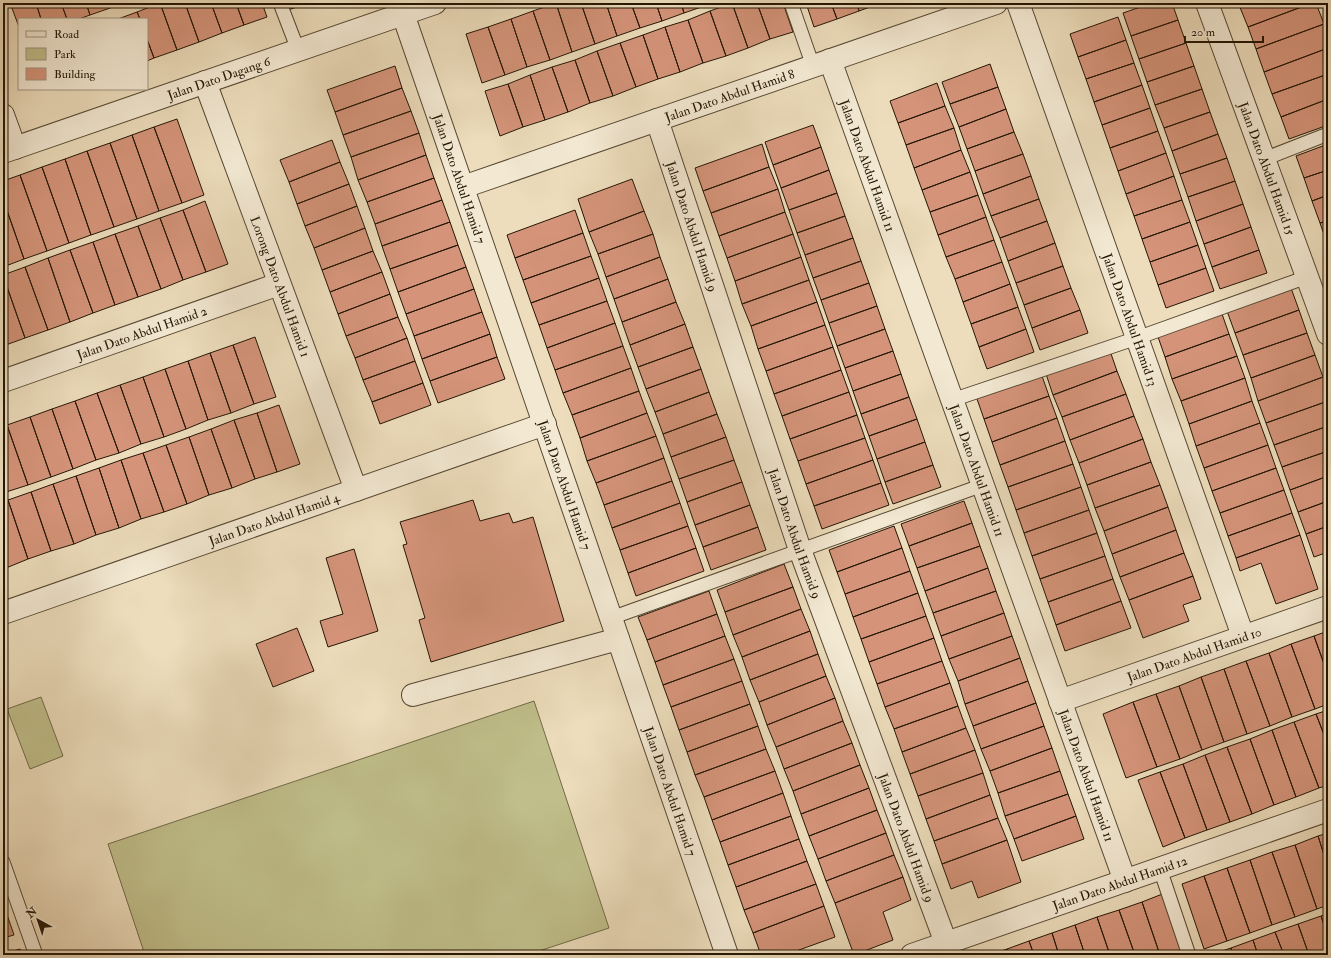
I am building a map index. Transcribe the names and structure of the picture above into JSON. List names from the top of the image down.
{
  "streets": {
    "street": [
      "Jalan Dato Dagang 6",
      "Jalan Dato Abdul Hamid 8",
      "Jalan Dato Abdul Hamid 11",
      "Jalan Dato Abdul Hamid 15",
      "Jalan Dato Abdul Hamid 7",
      "Jalan Dato Abdul Hamid 9",
      "Lorong Dato Abdul Hamid 1",
      "Jalan Dato Abdul Hamid 13",
      "Jalan Dato Abdul Hamid 2",
      "Jalan Dato Abdul Hamid 4",
      "Jalan Dato Abdul Hamid 10",
      "Jalan Dato Abdul Hamid 12"
    ]
  },
  "crossings": [
    ["Jalan Dato Dagang 6", "Jalan Dato Abdul Hamid 7"],
    ["Jalan Dato Dagang 6", "Lorong Dato Abdul Hamid 1"],
    ["Jalan Dato Abdul Hamid 8", "Jalan Dato Abdul Hamid 11"],
    ["Jalan Dato Abdul Hamid 8", "Jalan Dato Abdul Hamid 7"],
    ["Jalan Dato Abdul Hamid 8", "Jalan Dato Abdul Hamid 9"],
    ["Jalan Dato Abdul Hamid 11", "Jalan Dato Abdul Hamid 10"],
    ["Jalan Dato Abdul Hamid 11", "Jalan Dato Abdul Hamid 12"],
    ["Jalan Dato Abdul Hamid 7", "Jalan Dato Abdul Hamid 4"],
    ["Jalan Dato Abdul Hamid 9", "Jalan Dato Abdul Hamid 12"],
    ["Lorong Dato Abdul Hamid 1", "Jalan Dato Abdul Hamid 2"],
    ["Lorong Dato Abdul Hamid 1", "Jalan Dato Abdul Hamid 4"],
    ["Jalan Dato Abdul Hamid 13", "Jalan Dato Abdul Hamid 10"]
  ],
  "legend": ["Road", "Park", "Building"],
  "scale_bar": "20 m",
  "north": "top left"
}
